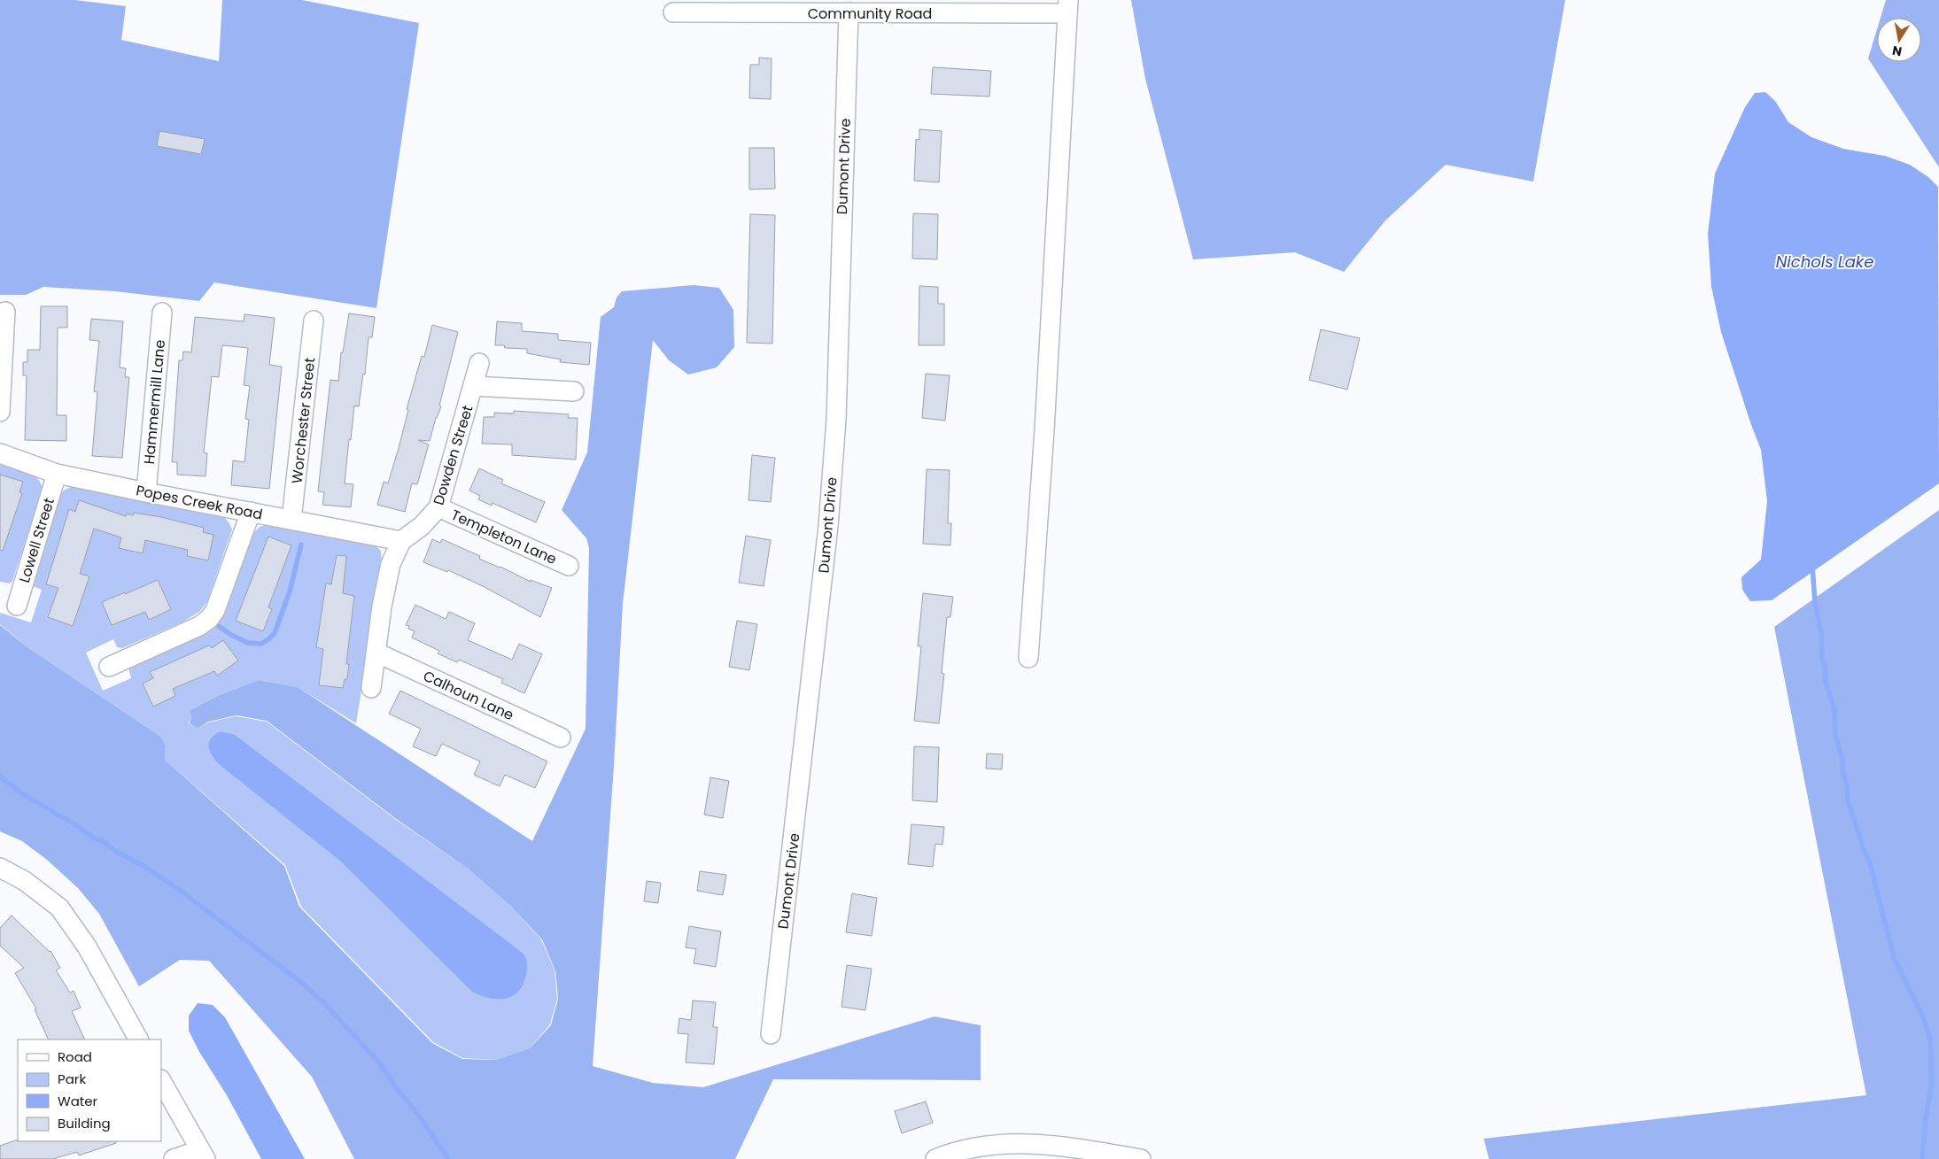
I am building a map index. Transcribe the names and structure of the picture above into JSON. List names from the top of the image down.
{
  "streets": {
    "street": [
      "Community Road",
      "Dumont Drive",
      "Hammermill Lane",
      "Worchester Street",
      "Dowden Street",
      "Popes Creek Road",
      "Templeton Lane",
      "Lowell Street",
      "Calhoun Lane"
    ]
  },
  "crossings": [
    ["Community Road", "Dumont Drive"],
    ["Hammermill Lane", "Popes Creek Road"],
    ["Worchester Street", "Popes Creek Road"],
    ["Dowden Street", "Popes Creek Road"],
    ["Dowden Street", "Templeton Lane"],
    ["Popes Creek Road", "Lowell Street"]
  ],
  "water": ["Nichols Lake"],
  "legend": [
    "Road",
    "Park",
    "Water",
    "Building"
  ],
  "north": "bottom"
}
